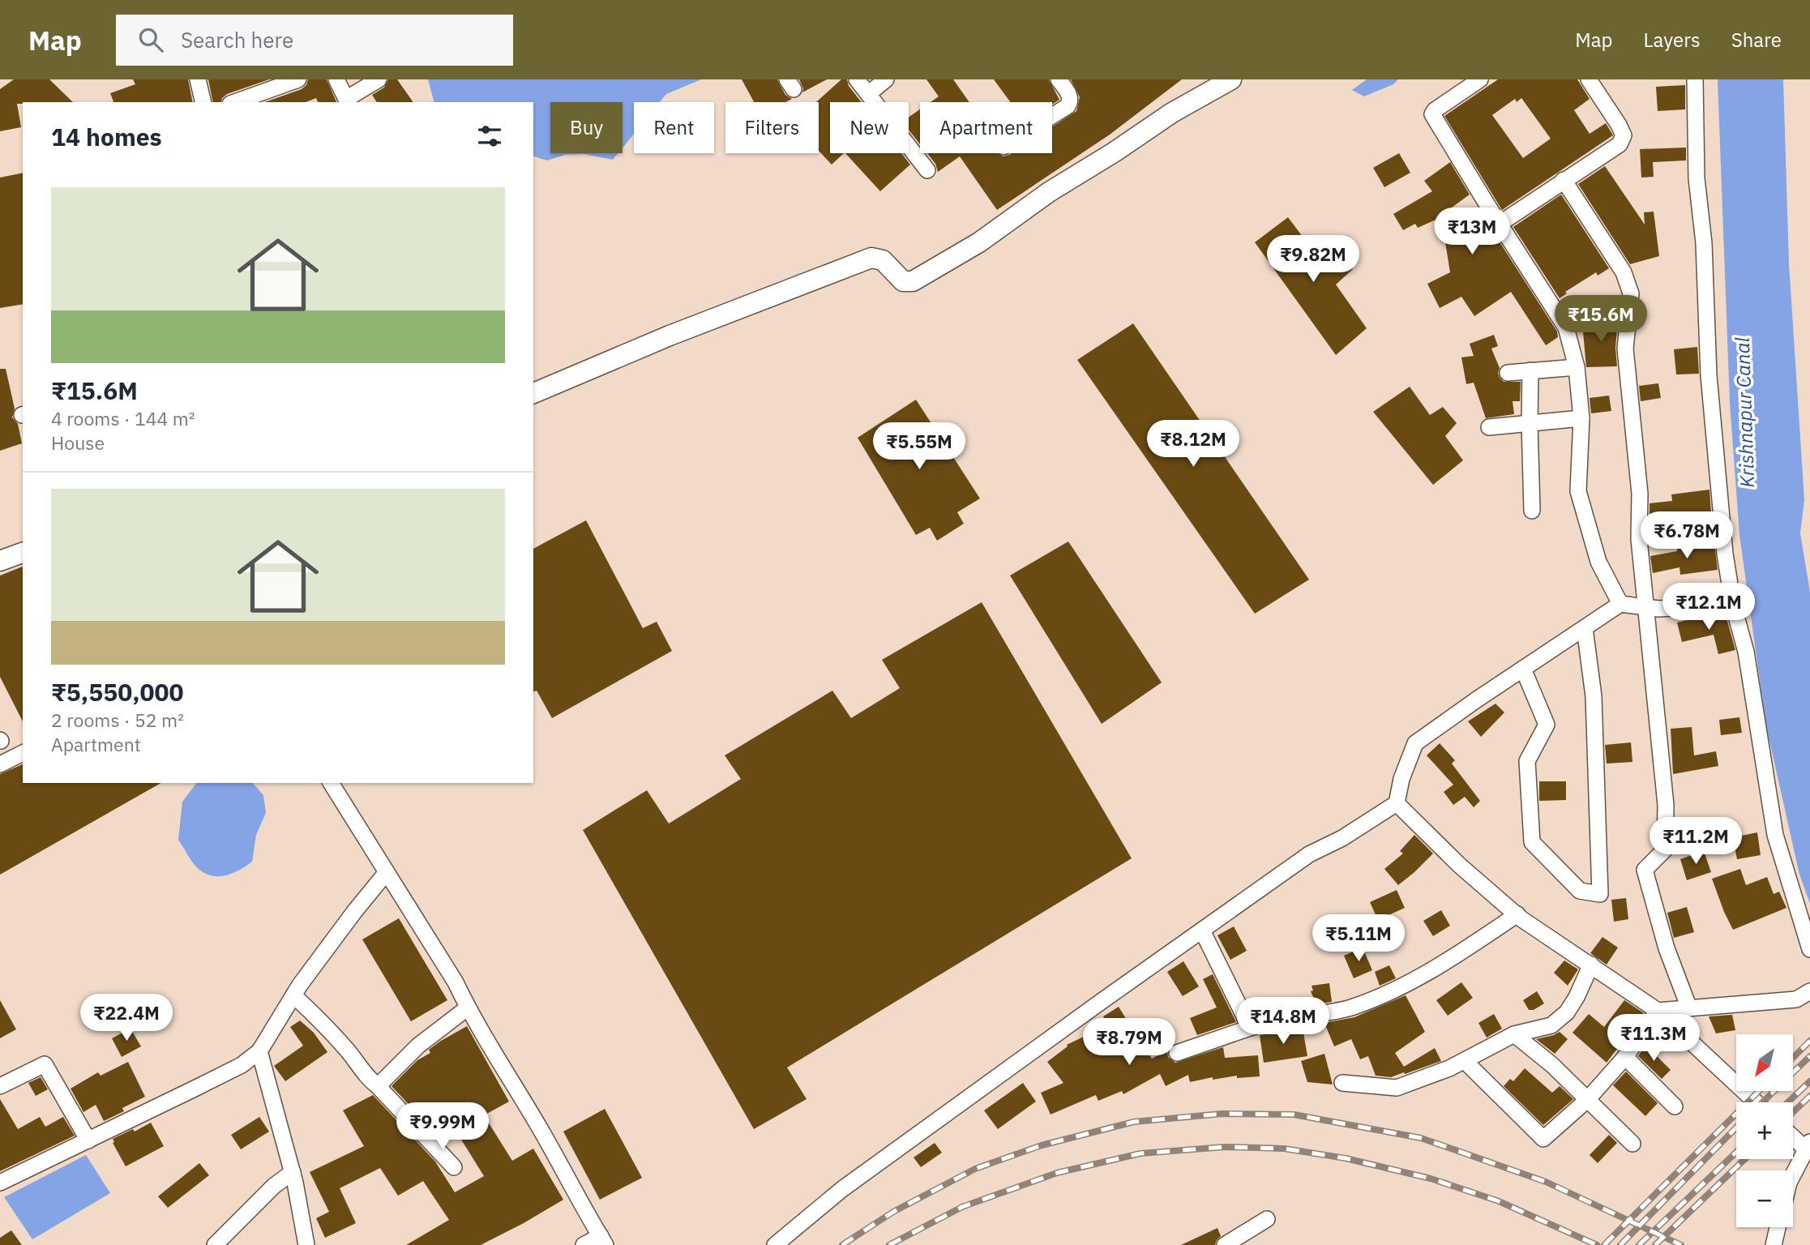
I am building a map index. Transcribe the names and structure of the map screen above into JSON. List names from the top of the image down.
{
  "water": ["Krishnapur Canal"],
  "north": "bottom left",
  "page": {
    "header": "Map",
    "search": "Search here",
    "nav": ["Map", "Layers", "Share"],
    "chip": [
      "Buy",
      "Rent",
      "Filters",
      "New",
      "Apartment"
    ],
    "heading": "14 homes",
    "list": [
      {
        "name": "₹15.6M",
        "note": "4 rooms · 144 m² · House"
      },
      {
        "name": "₹5,550,000",
        "note": "2 rooms · 52 m² · Apartment"
      }
    ],
    "price": [
      "₹13M",
      "₹9.82M",
      "₹15.6M",
      "₹8.12M",
      "₹5.55M",
      "₹6.78M",
      "₹12.1M",
      "₹11.2M",
      "₹5.11M",
      "₹22.4M",
      "₹14.8M",
      "₹11.3M",
      "₹8.79M",
      "₹9.99M"
    ],
    "map_buttons": ["+", "−"]
  }
}
